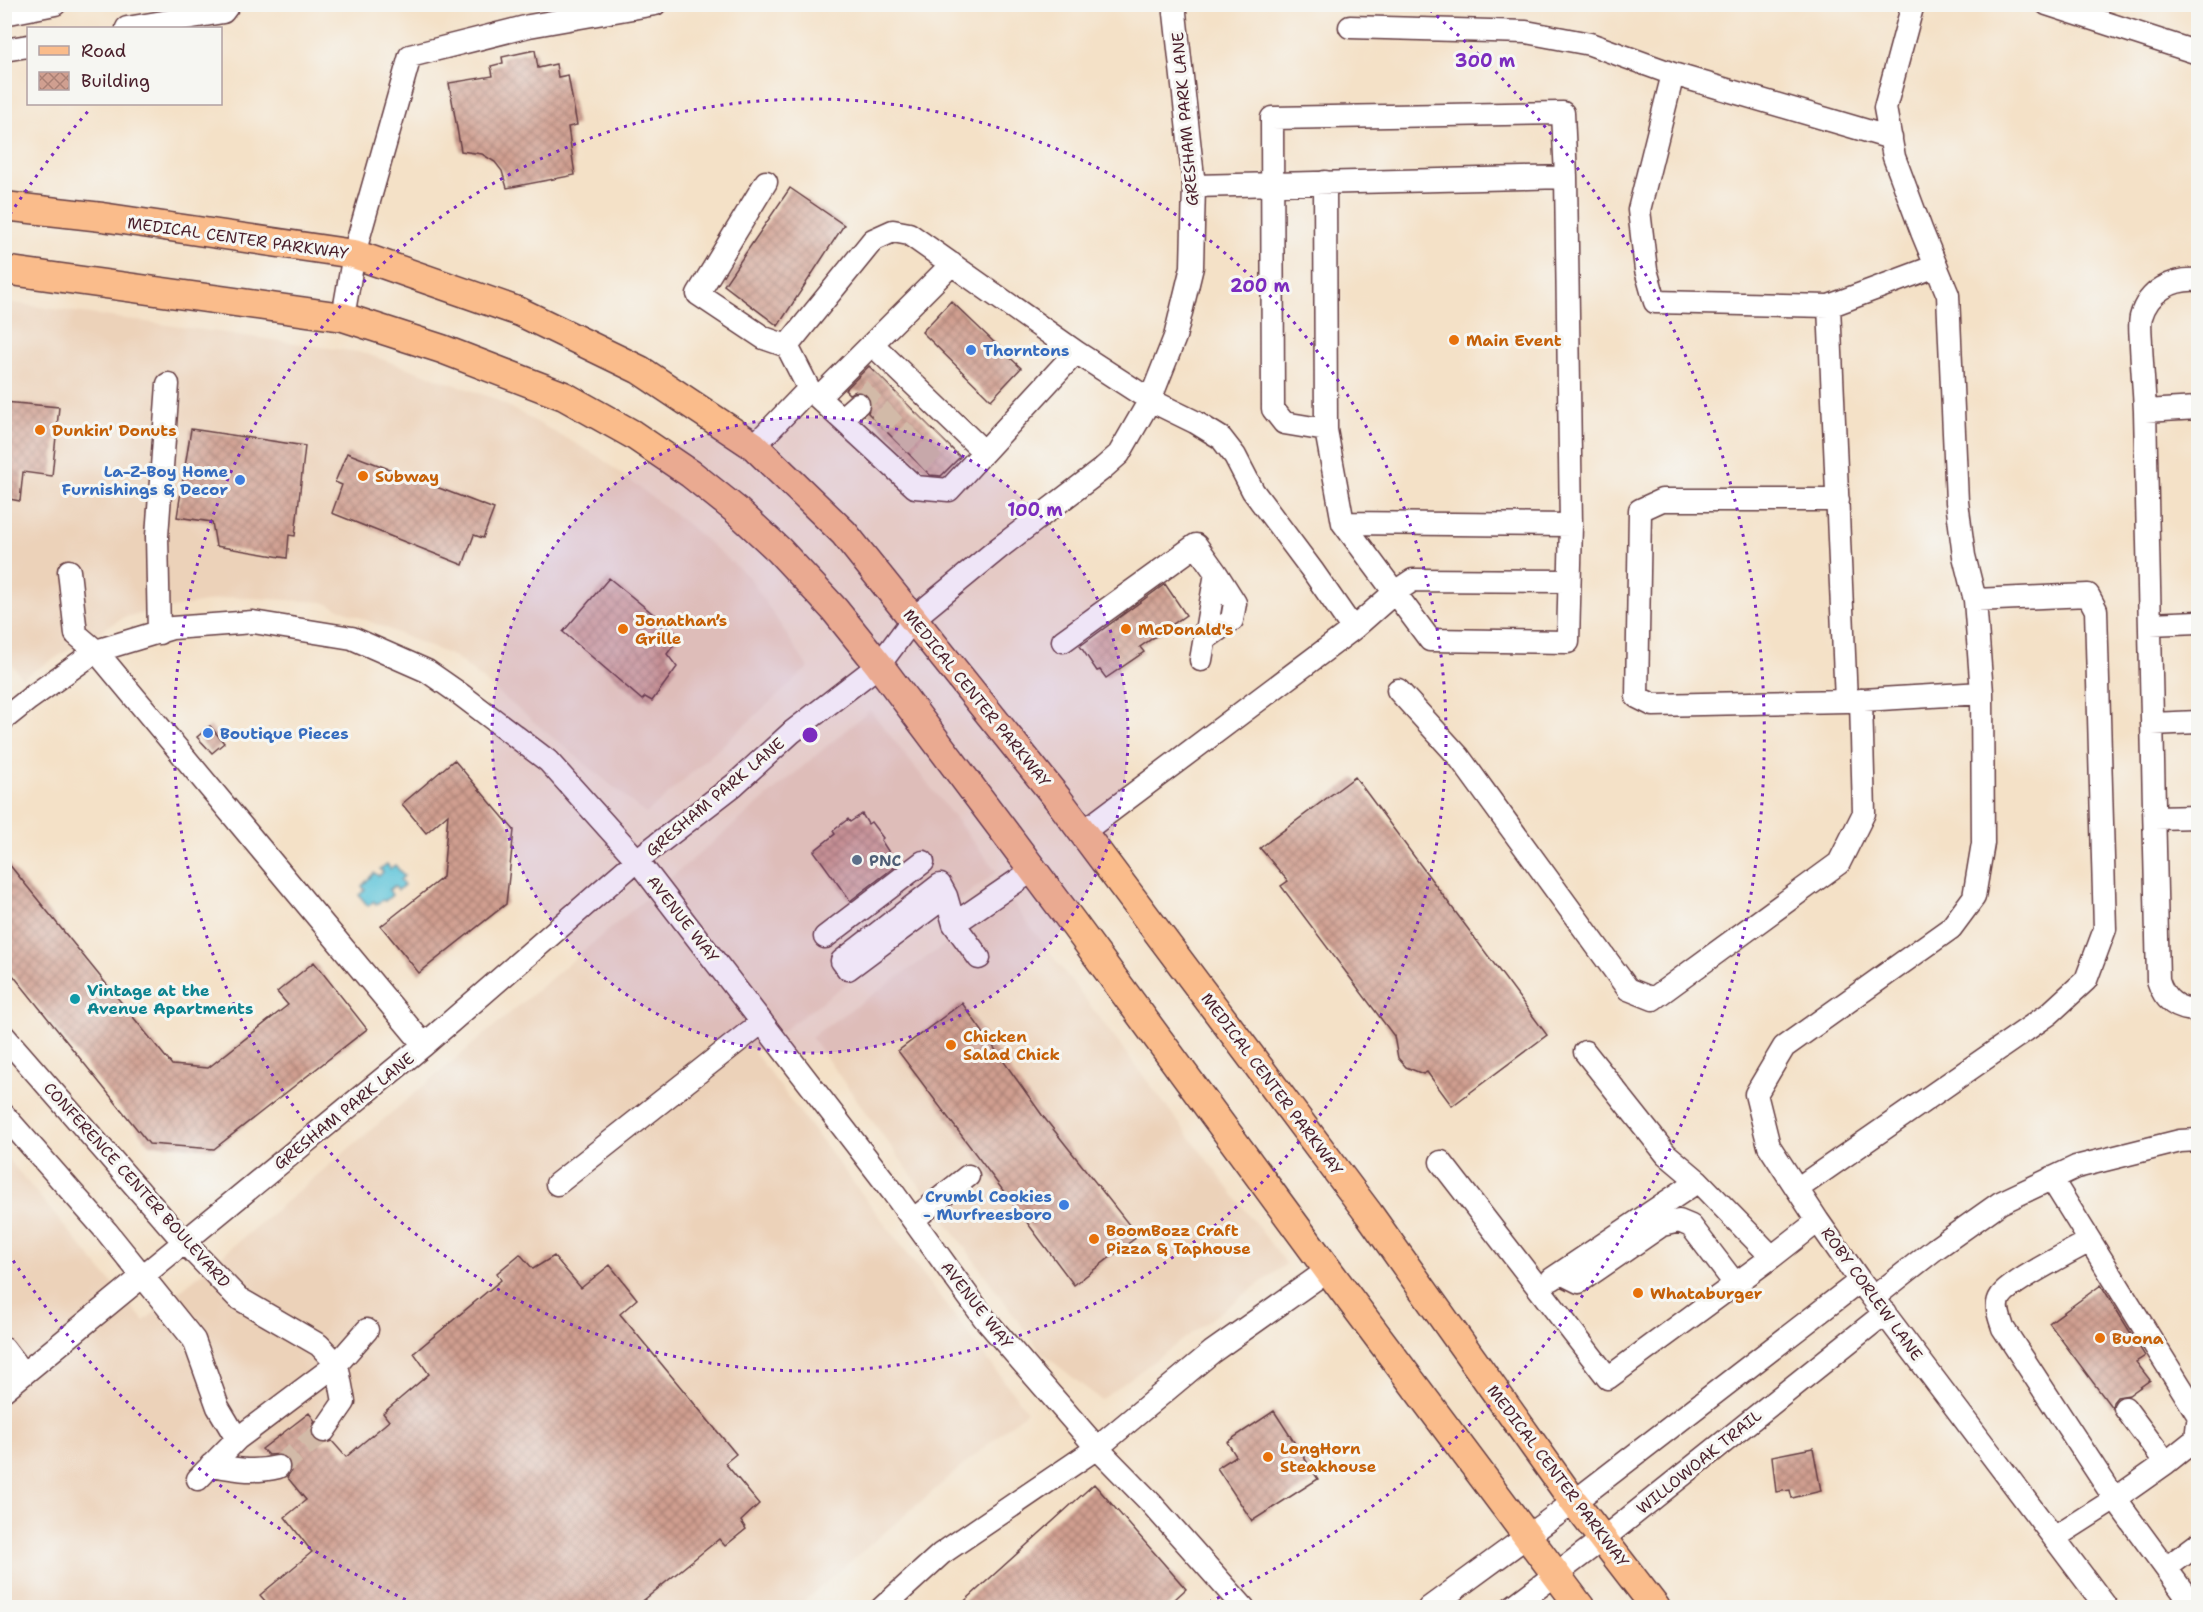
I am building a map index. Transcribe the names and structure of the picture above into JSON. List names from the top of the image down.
{
  "streets": {
    "main road": ["MEDICAL CENTER PARKWAY"],
    "street": [
      "GRESHAM PARK LANE",
      "AVENUE WAY",
      "CONFERENCE CENTER BOULEVARD",
      "ROBY CORLEW LANE",
      "WILLOWOAK TRAIL"
    ]
  },
  "crossings": [
    ["GRESHAM PARK LANE", "MEDICAL CENTER PARKWAY"],
    ["GRESHAM PARK LANE", "AVENUE WAY"],
    ["GRESHAM PARK LANE", "CONFERENCE CENTER BOULEVARD"],
    ["MEDICAL CENTER PARKWAY", "WILLOWOAK TRAIL"],
    ["ROBY CORLEW LANE", "WILLOWOAK TRAIL"]
  ],
  "places": [
    "Main Event",
    "Thorntons",
    "Dunkin' Donuts",
    "Subway",
    "La-Z-Boy Home Furnishings & Decor",
    "Jonathan’s Grille",
    "McDonald's",
    "Boutique Pieces",
    "PNC",
    "Vintage at the Avenue Apartments",
    "Chicken Salad Chick",
    "Crumbl Cookies - Murfreesboro",
    "BoomBozz Craft Pizza & Taphouse",
    "Whataburger",
    "Buona",
    "LongHorn Steakhouse"
  ],
  "legend": ["Road", "Building"],
  "rings": ["300 m", "200 m", "100 m"]
}
